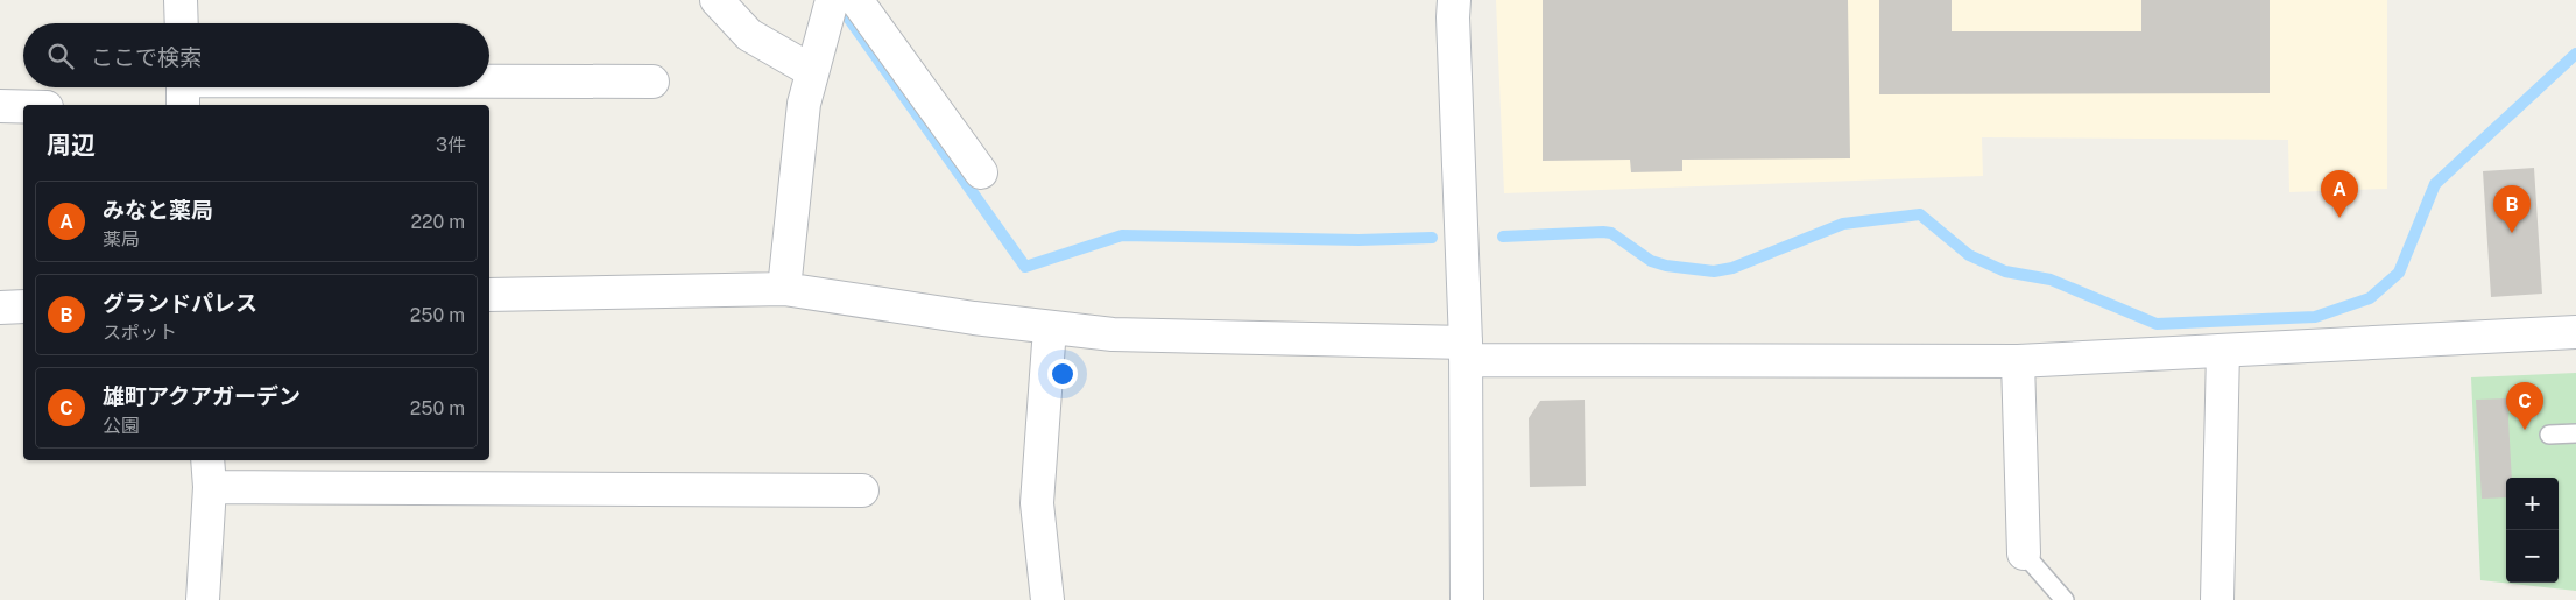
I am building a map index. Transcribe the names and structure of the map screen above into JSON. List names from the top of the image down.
{
  "page": {
    "search": "ここで検索",
    "heading": ["周辺", "3件"],
    "pins": ["A", "B", "C"],
    "list": [
      {
        "mark": "A",
        "name": "みなと薬局",
        "note": "薬局",
        "value": "220 m"
      },
      {
        "mark": "B",
        "name": "グランドパレス",
        "note": "スポット",
        "value": "250 m"
      },
      {
        "mark": "C",
        "name": "雄町アクアガーデン",
        "note": "公園",
        "value": "250 m"
      }
    ],
    "map_buttons": ["+", "−"]
  }
}
